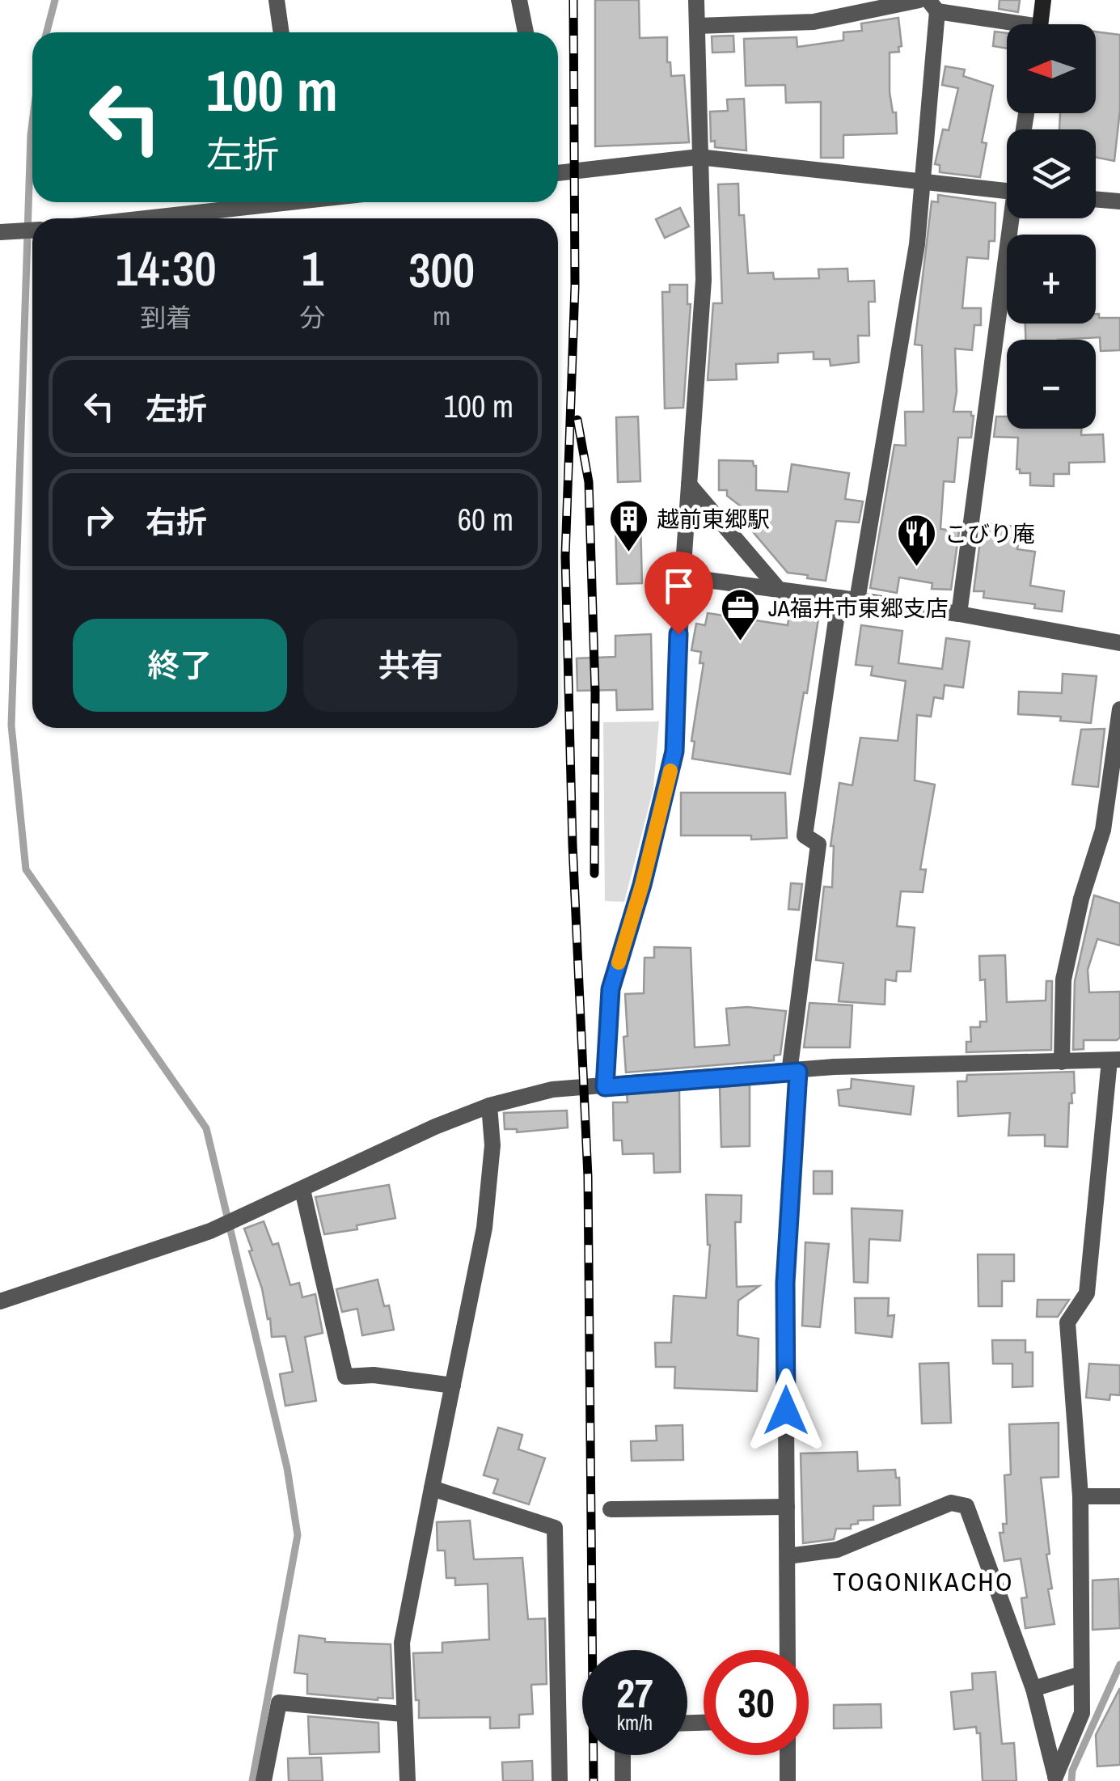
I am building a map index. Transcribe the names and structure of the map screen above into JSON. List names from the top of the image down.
{
  "districts": ["TOGONIKACHO"],
  "places": {
    "building": ["越前東郷駅"],
    "restaurant": ["こびり庵"],
    "office": ["JA福井市東郷支店"]
  },
  "north": "left",
  "page": {
    "map_buttons": ["+", "−"],
    "turn": ["100 m", "左折"],
    "eta": [
      "14:30",
      "到着",
      "1",
      "分",
      "300",
      "m"
    ],
    "list": [
      {
        "name": "左折",
        "value": "100 m"
      },
      {
        "name": "右折",
        "value": "60 m"
      }
    ],
    "buttons": ["終了", "共有"],
    "speed": "27 km/h",
    "limit": "30"
  }
}
